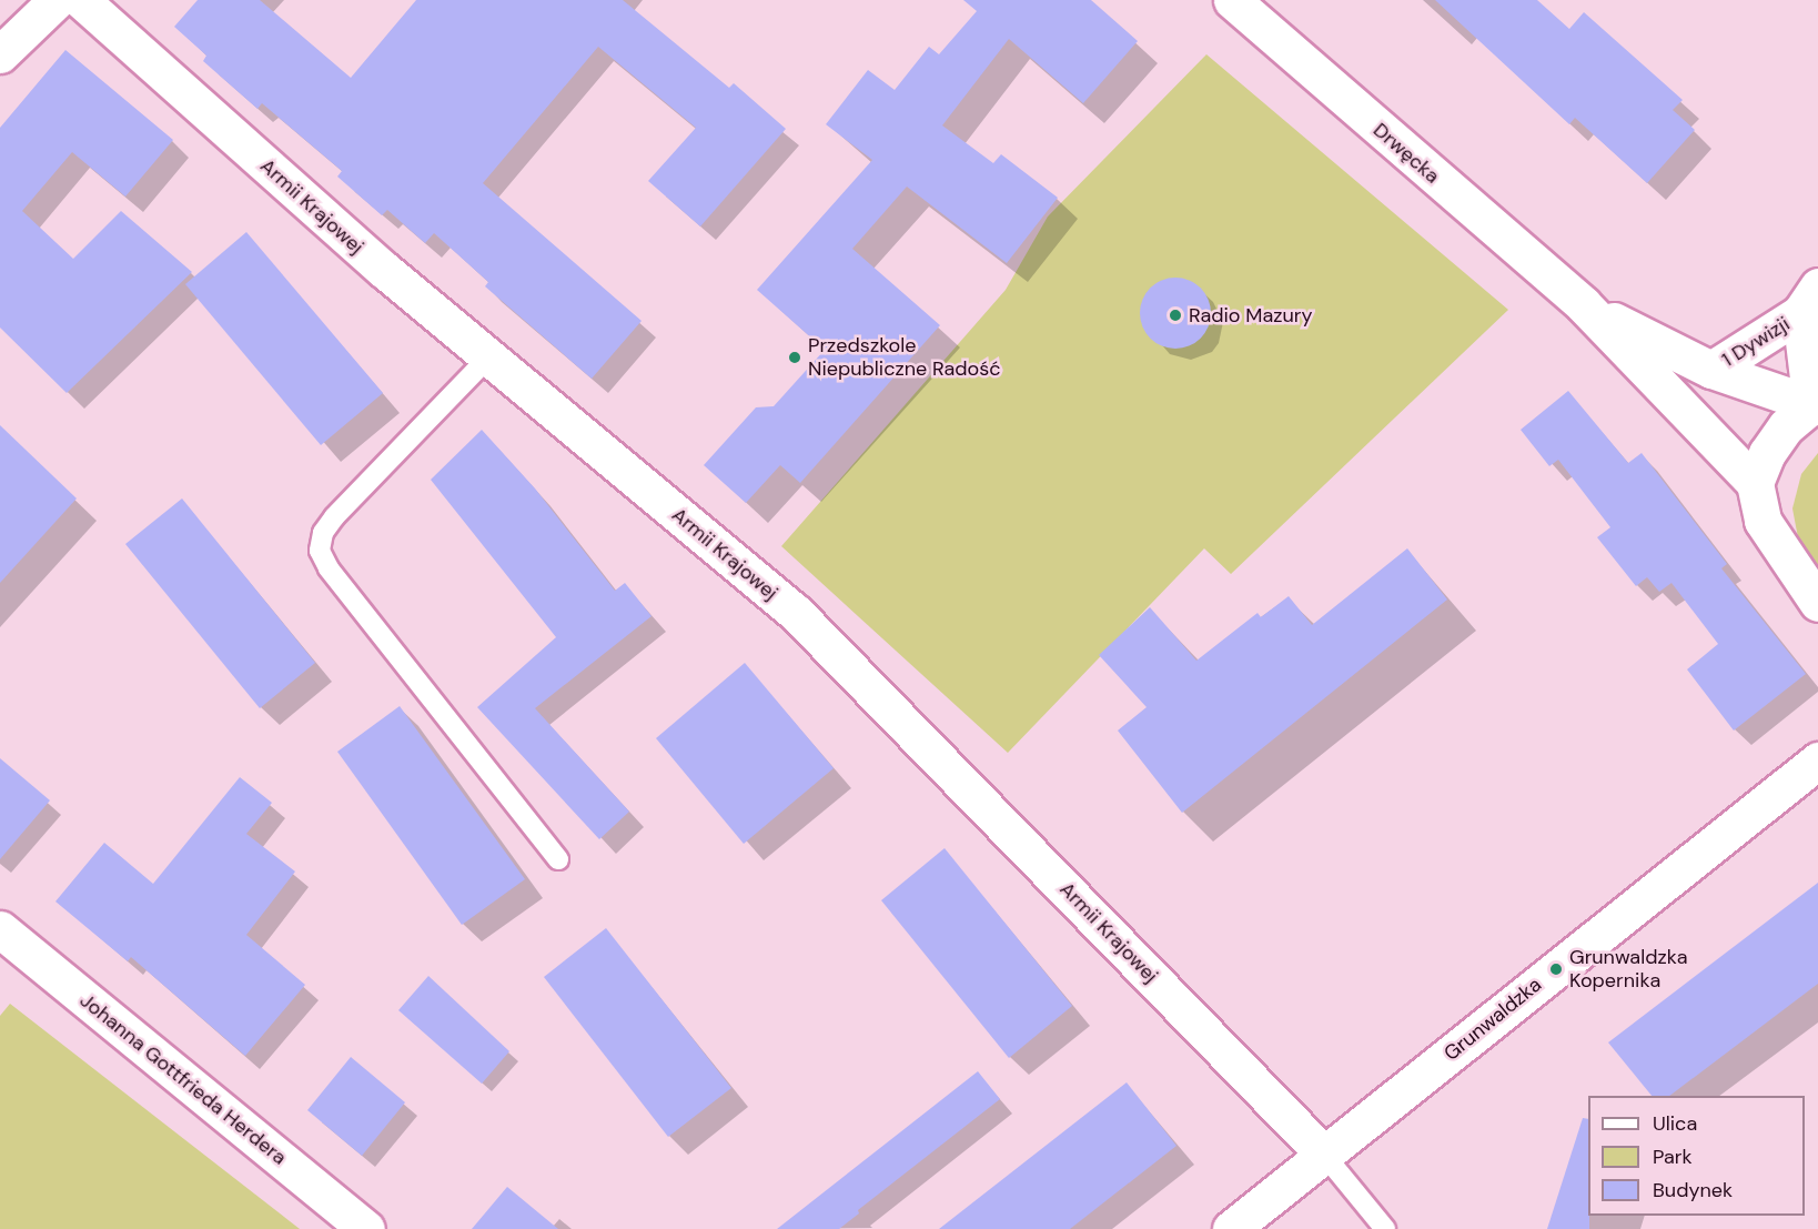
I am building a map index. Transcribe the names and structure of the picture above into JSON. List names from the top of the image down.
{
  "streets": {
    "street": [
      "Drwęcka",
      "Armii Krajowej",
      "1 Dywizji",
      "Grunwaldzka",
      "Johanna Gottfrieda Herdera"
    ]
  },
  "crossings": [
    ["Drwęcka", "1 Dywizji"],
    ["Armii Krajowej", "Grunwaldzka"]
  ],
  "places": ["Radio Mazury", "Przedszkole Niepubliczne Radość", "Grunwaldzka Kopernika"],
  "legend": ["Ulica", "Park", "Budynek"]
}
